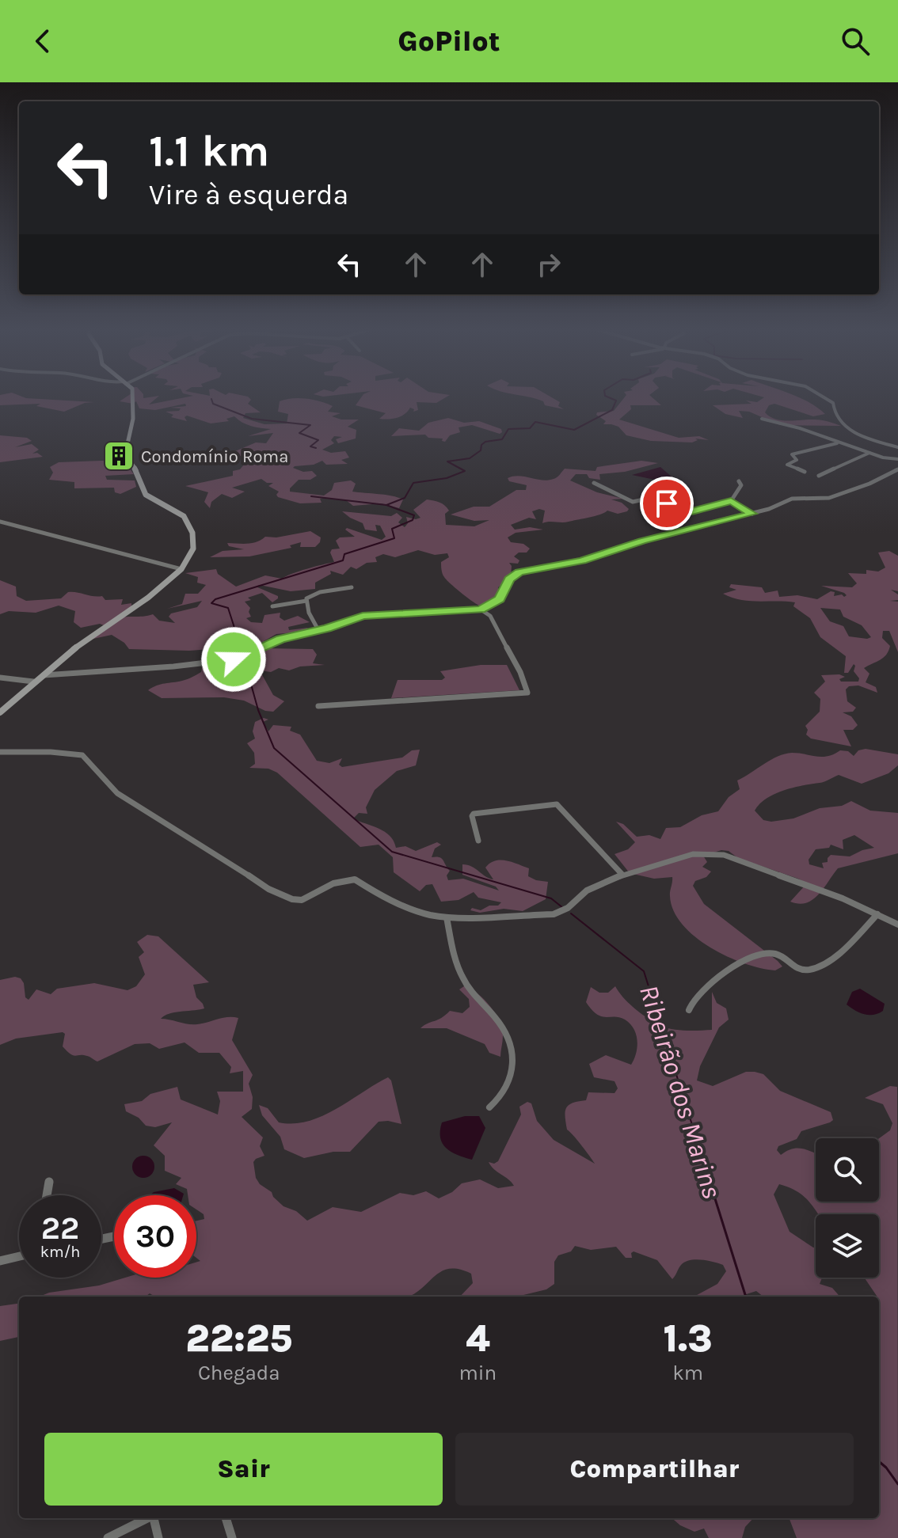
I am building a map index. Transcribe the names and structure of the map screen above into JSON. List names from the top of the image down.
{
  "water": ["Ribeirão dos Marins"],
  "places": {
    "building": ["Condomínio Roma"]
  },
  "page": {
    "header": "GoPilot",
    "turn": ["1.1 km", "Vire à esquerda"],
    "speed": "22 km/h",
    "limit": "30",
    "eta": [
      "22:25",
      "Chegada",
      "4",
      "min",
      "1.3",
      "km"
    ],
    "buttons": ["Sair", "Compartilhar"]
  }
}
